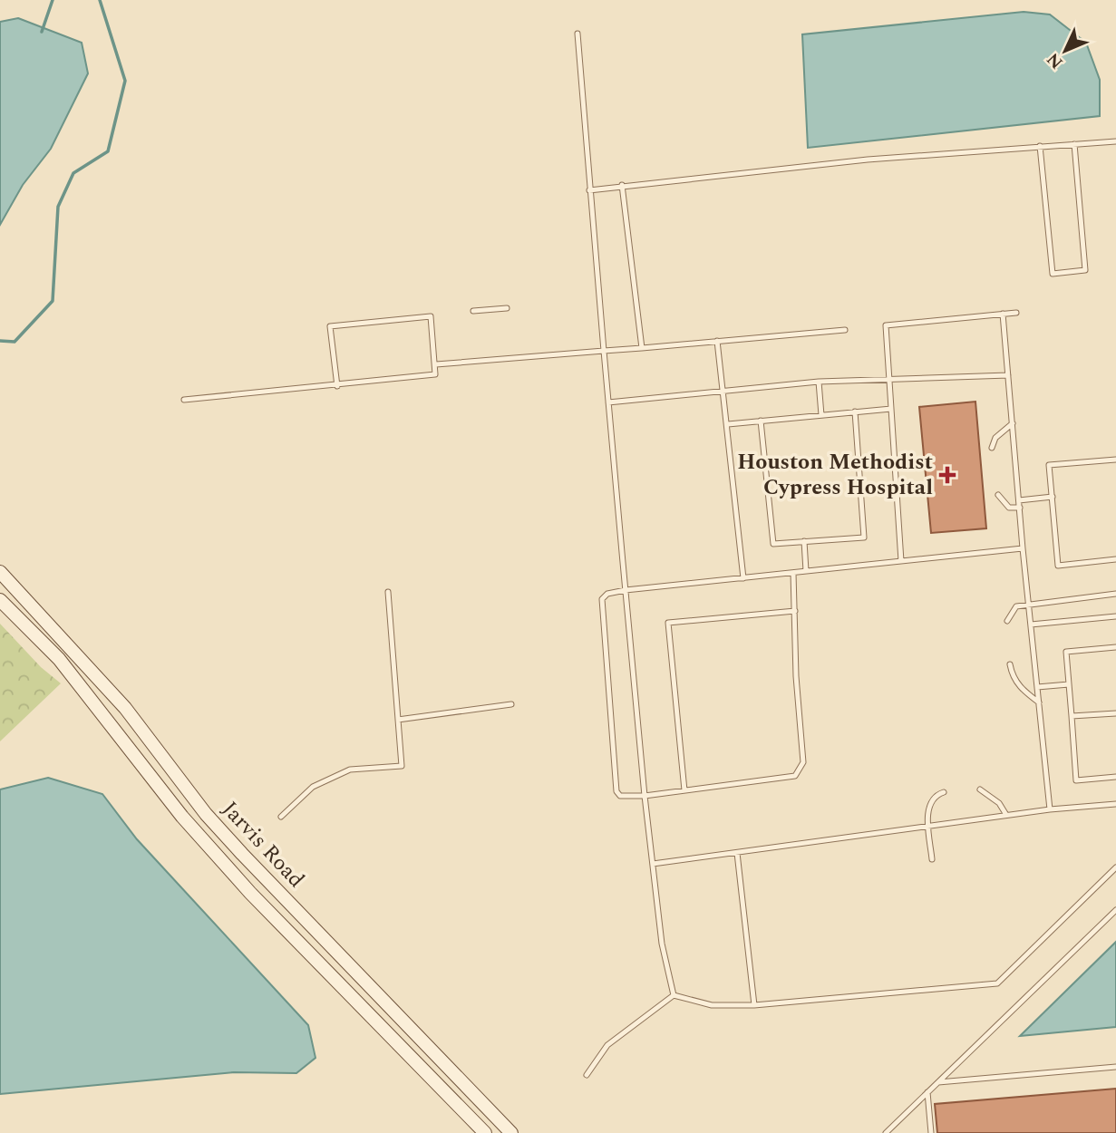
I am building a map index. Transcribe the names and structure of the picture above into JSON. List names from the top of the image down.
{
  "streets": {
    "street": ["Jarvis Road"]
  },
  "places": {
    "health": ["Houston Methodist Cypress Hospital"]
  },
  "north": "bottom left"
}
